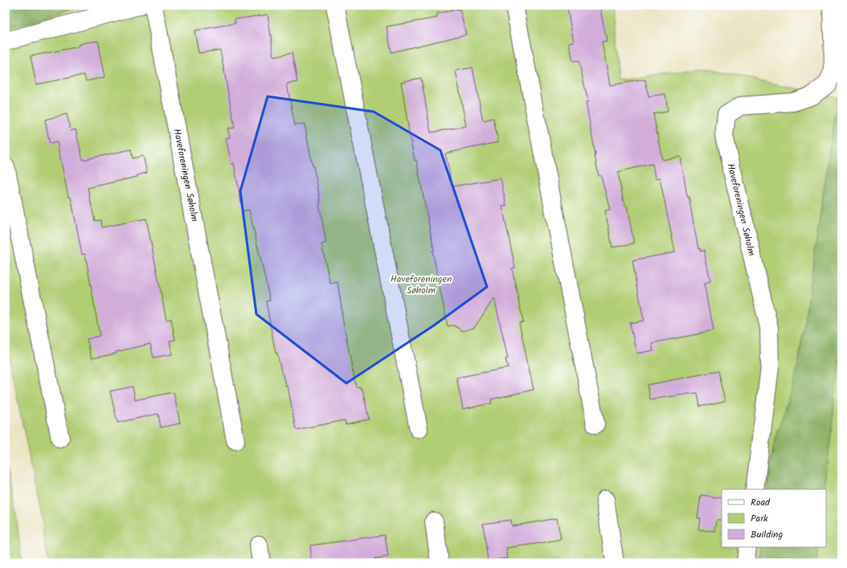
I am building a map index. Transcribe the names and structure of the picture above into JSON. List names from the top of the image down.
{
  "streets": {
    "street": ["Haveforeningen Søholm"]
  },
  "parks": ["Haveforeningen Søholm"],
  "legend": ["Road", "Park", "Building"]
}
